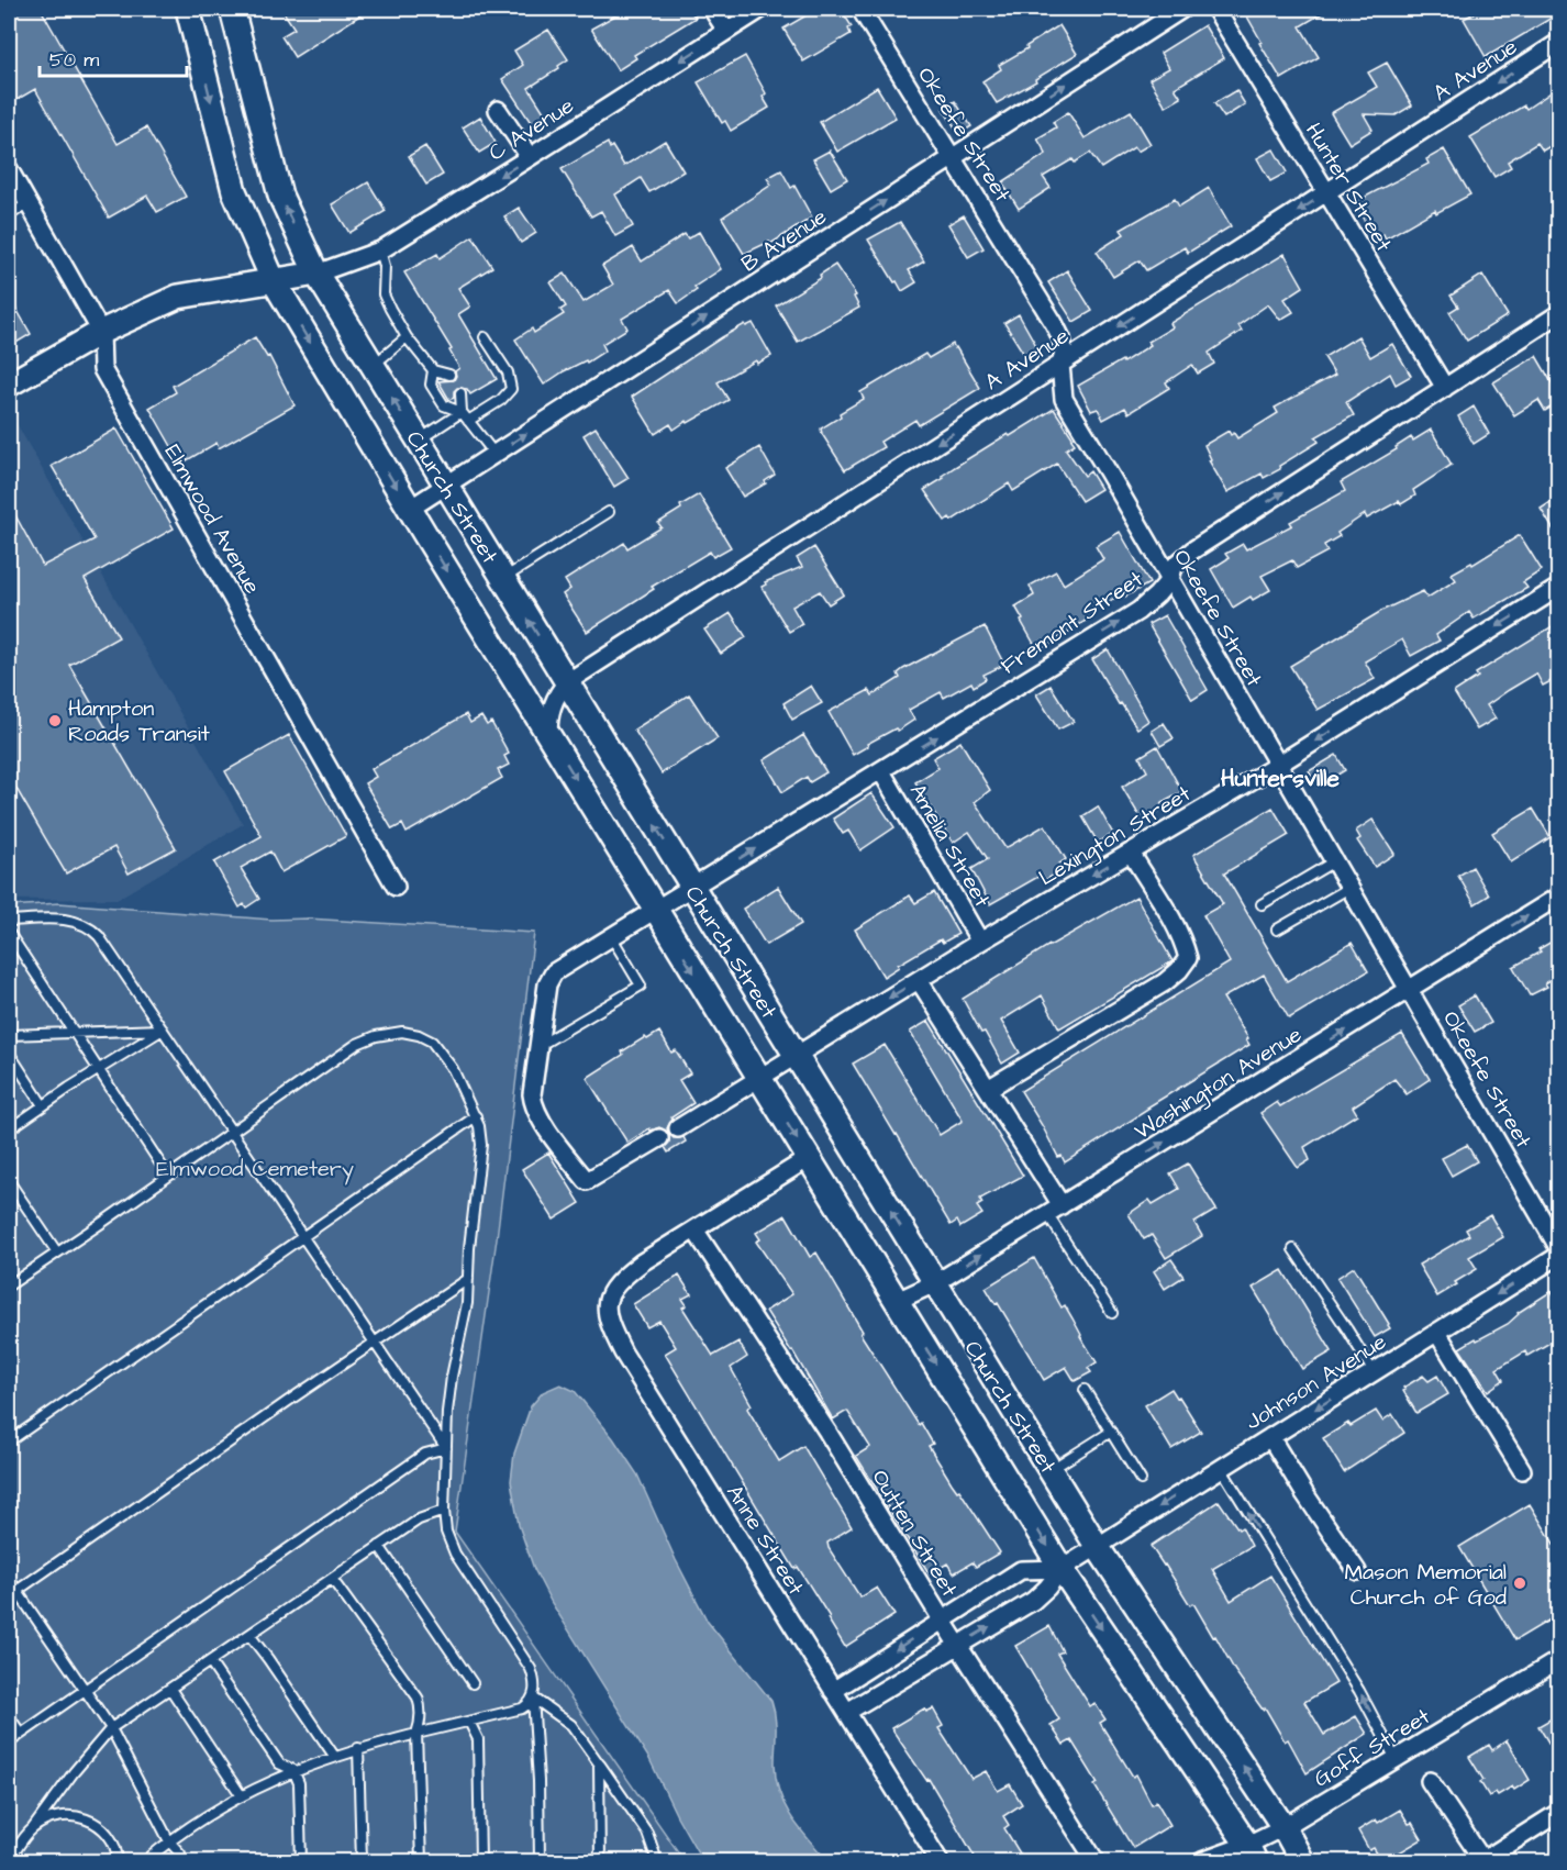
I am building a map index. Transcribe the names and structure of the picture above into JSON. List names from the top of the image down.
{
  "streets": {
    "main road": ["Church Street"],
    "street": [
      "A Avenue",
      "C Avenue",
      "Okeefe Street",
      "Hunter Street",
      "B Avenue",
      "Elmwood Avenue",
      "Fremont Street",
      "Lexington Street",
      "Amelia Street",
      "Washington Avenue",
      "Johnson Avenue",
      "Outten Street",
      "Anne Street",
      "Goff Street"
    ]
  },
  "crossings": [
    ["A Avenue", "Okeefe Street"],
    ["A Avenue", "Hunter Street"],
    ["A Avenue", "Church Street"],
    ["C Avenue", "Church Street"],
    ["Okeefe Street", "B Avenue"],
    ["Okeefe Street", "Fremont Street"],
    ["Okeefe Street", "Lexington Street"],
    ["Okeefe Street", "Washington Avenue"],
    ["Hunter Street", "Fremont Street"],
    ["B Avenue", "Church Street"],
    ["Church Street", "Fremont Street"],
    ["Church Street", "Lexington Street"],
    ["Church Street", "Washington Avenue"],
    ["Church Street", "Johnson Avenue"],
    ["Church Street", "Anne Street"],
    ["Church Street", "Goff Street"],
    ["Fremont Street", "Amelia Street"],
    ["Lexington Street", "Amelia Street"],
    ["Johnson Avenue", "Outten Street"],
    ["Johnson Avenue", "Anne Street"],
    ["Outten Street", "Anne Street"]
  ],
  "one_way": [
    "A Avenue",
    "C Avenue",
    "B Avenue",
    "Fremont Street",
    "Lexington Street",
    "Washington Avenue"
  ],
  "districts": ["Huntersville"],
  "parks": ["Elmwood Cemetery"],
  "places": ["Hampton Roads Transit", "Mason Memorial Church of God"],
  "scale_bar": "50 m"
}
